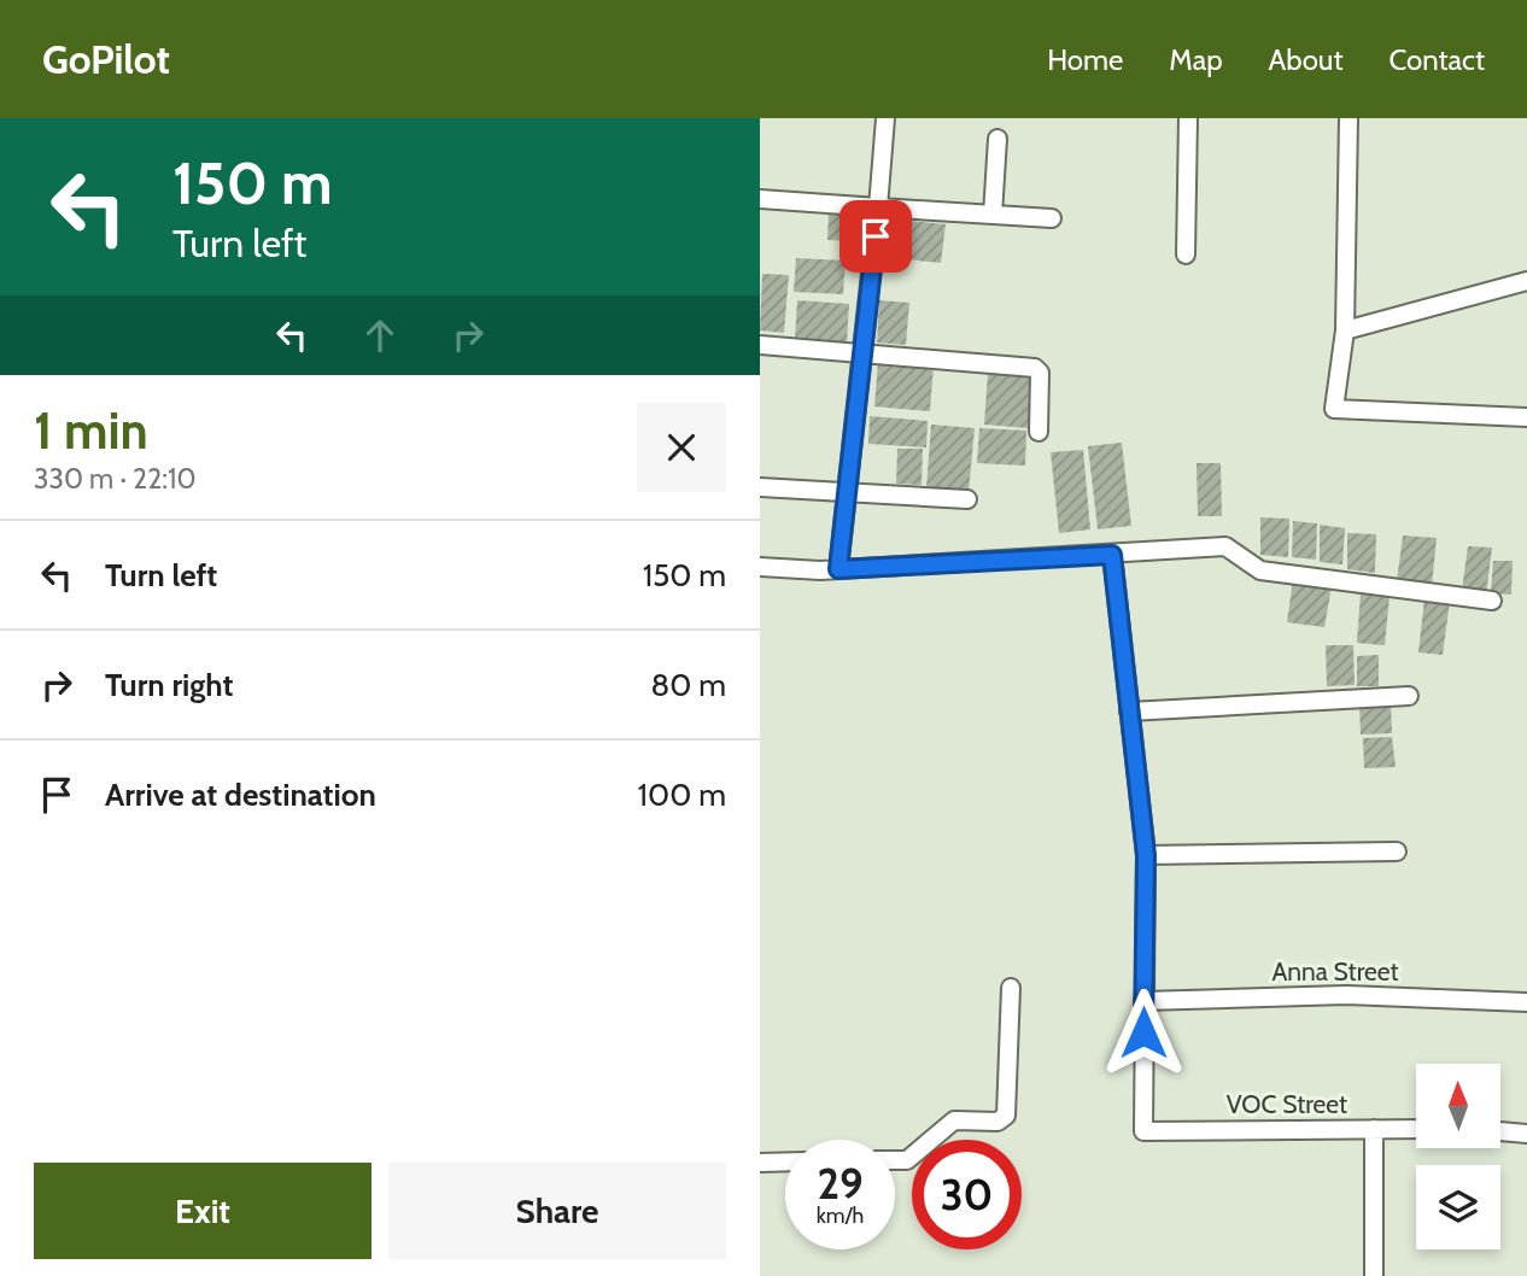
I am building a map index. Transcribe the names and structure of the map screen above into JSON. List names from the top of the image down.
{
  "streets": {
    "street": ["Anna Street", "VOC Street"]
  },
  "crossings": [
    ["Anna Street", "VOC Street"]
  ],
  "north": "top",
  "page": {
    "header": "GoPilot",
    "nav": [
      "Home",
      "Map",
      "About",
      "Contact"
    ],
    "turn": ["150 m", "Turn left"],
    "heading": ["1 min", "330 m · 22:10"],
    "list": [
      {
        "name": "Turn left",
        "value": "150 m"
      },
      {
        "name": "Turn right",
        "value": "80 m"
      },
      {
        "name": "Arrive at destination",
        "value": "100 m"
      }
    ],
    "speed": "29 km/h",
    "limit": "30",
    "buttons": ["Exit", "Share"]
  }
}
